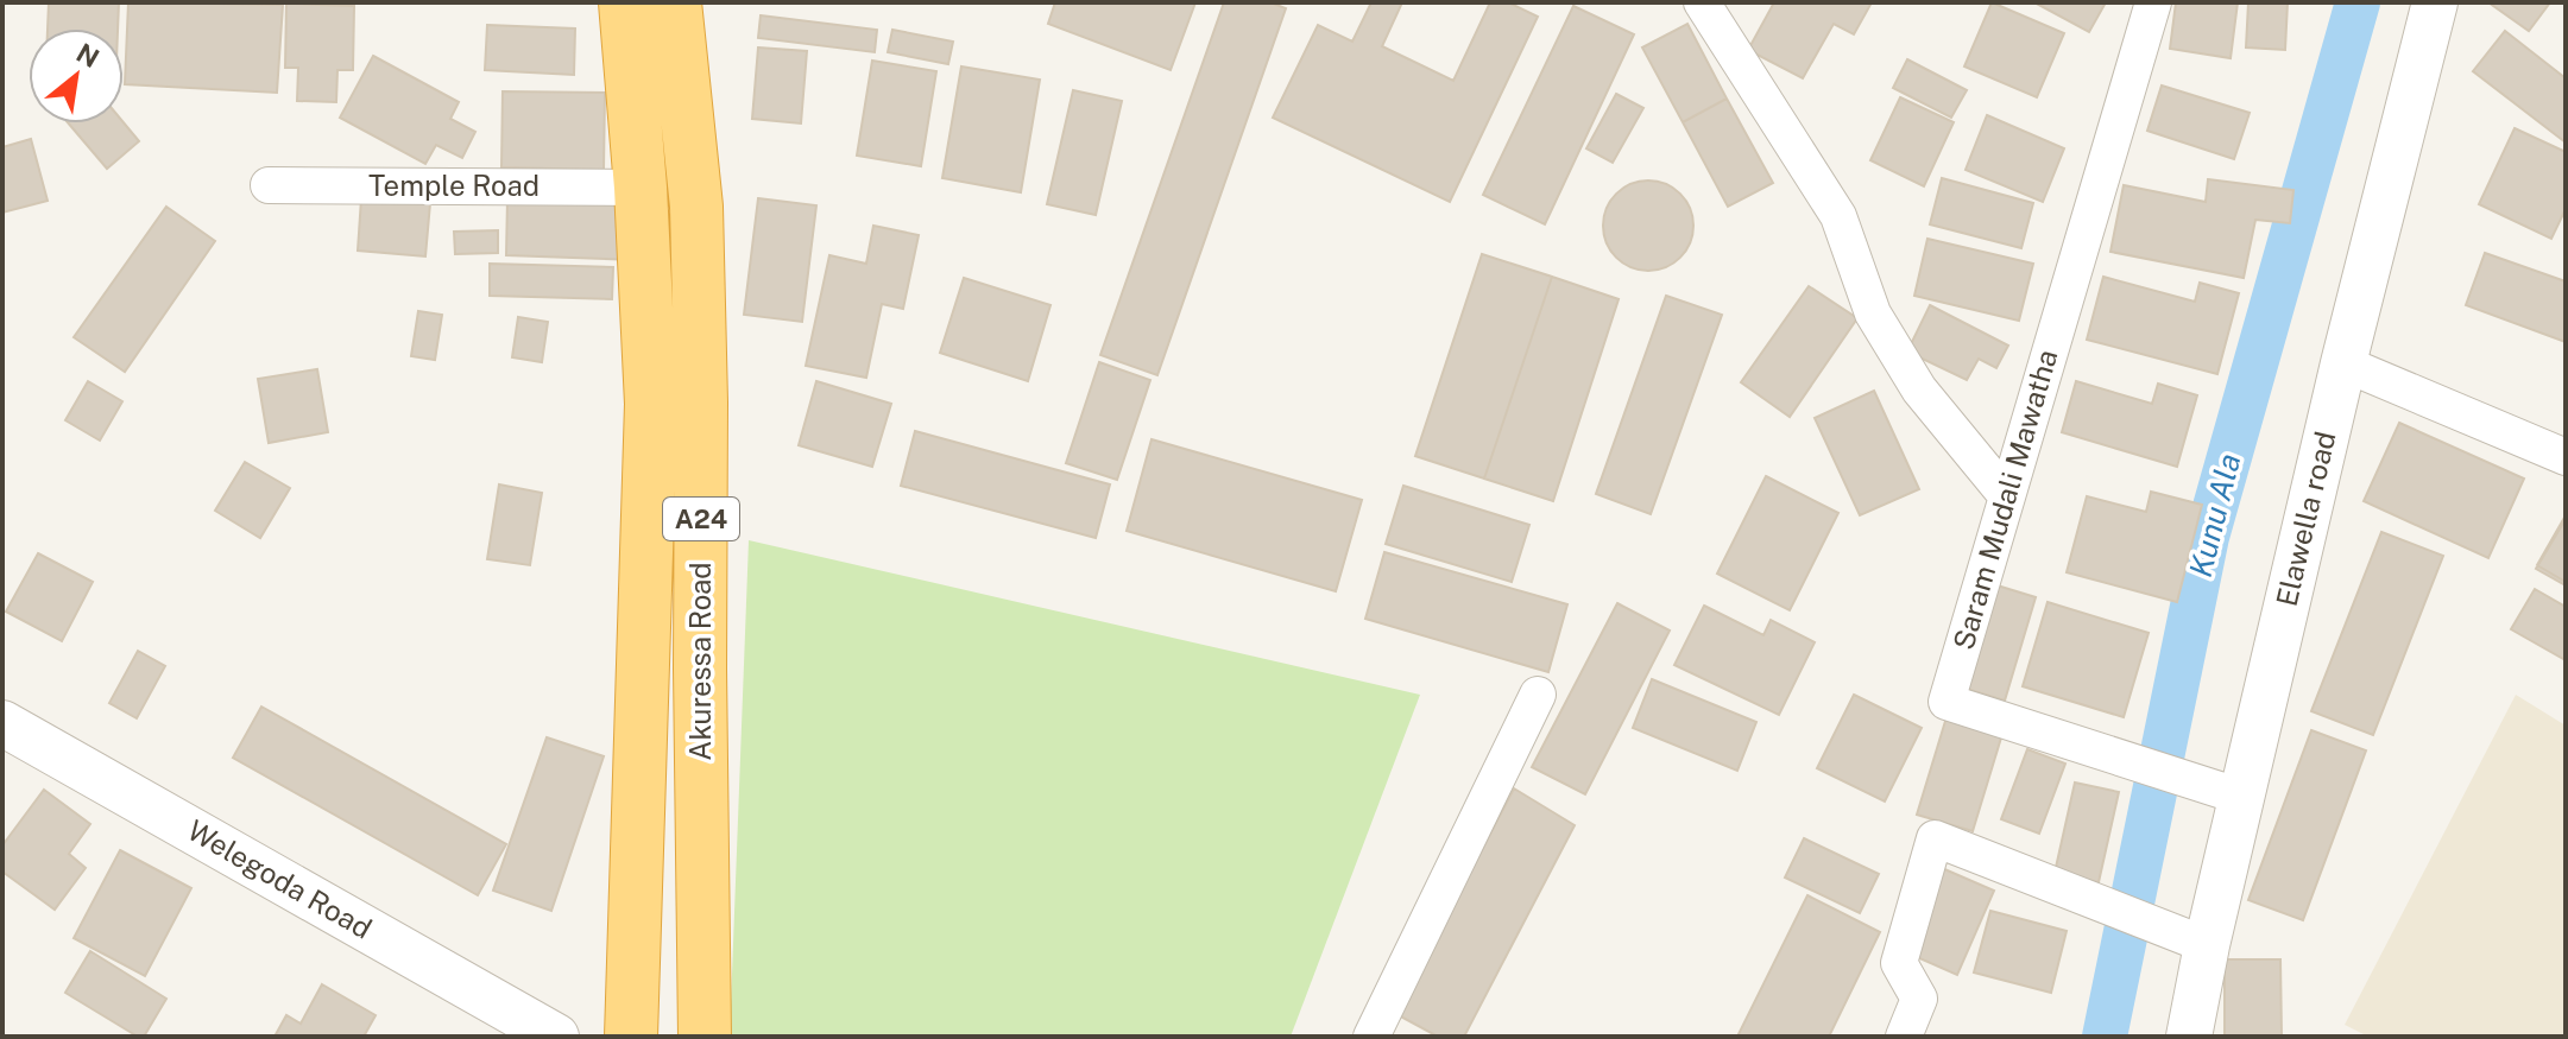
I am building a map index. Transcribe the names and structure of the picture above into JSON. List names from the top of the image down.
{
  "streets": {
    "highway": ["A24", "Akuressa Road"],
    "street": [
      "Temple Road",
      "Saram Mudali Mawatha",
      "Elawella road",
      "Welegoda Road"
    ]
  },
  "crossings": [
    ["Temple Road", "Akuressa Road"],
    ["Saram Mudali Mawatha", "Elawella road"]
  ],
  "water": ["Kunu Ala"],
  "north": "top right"
}
